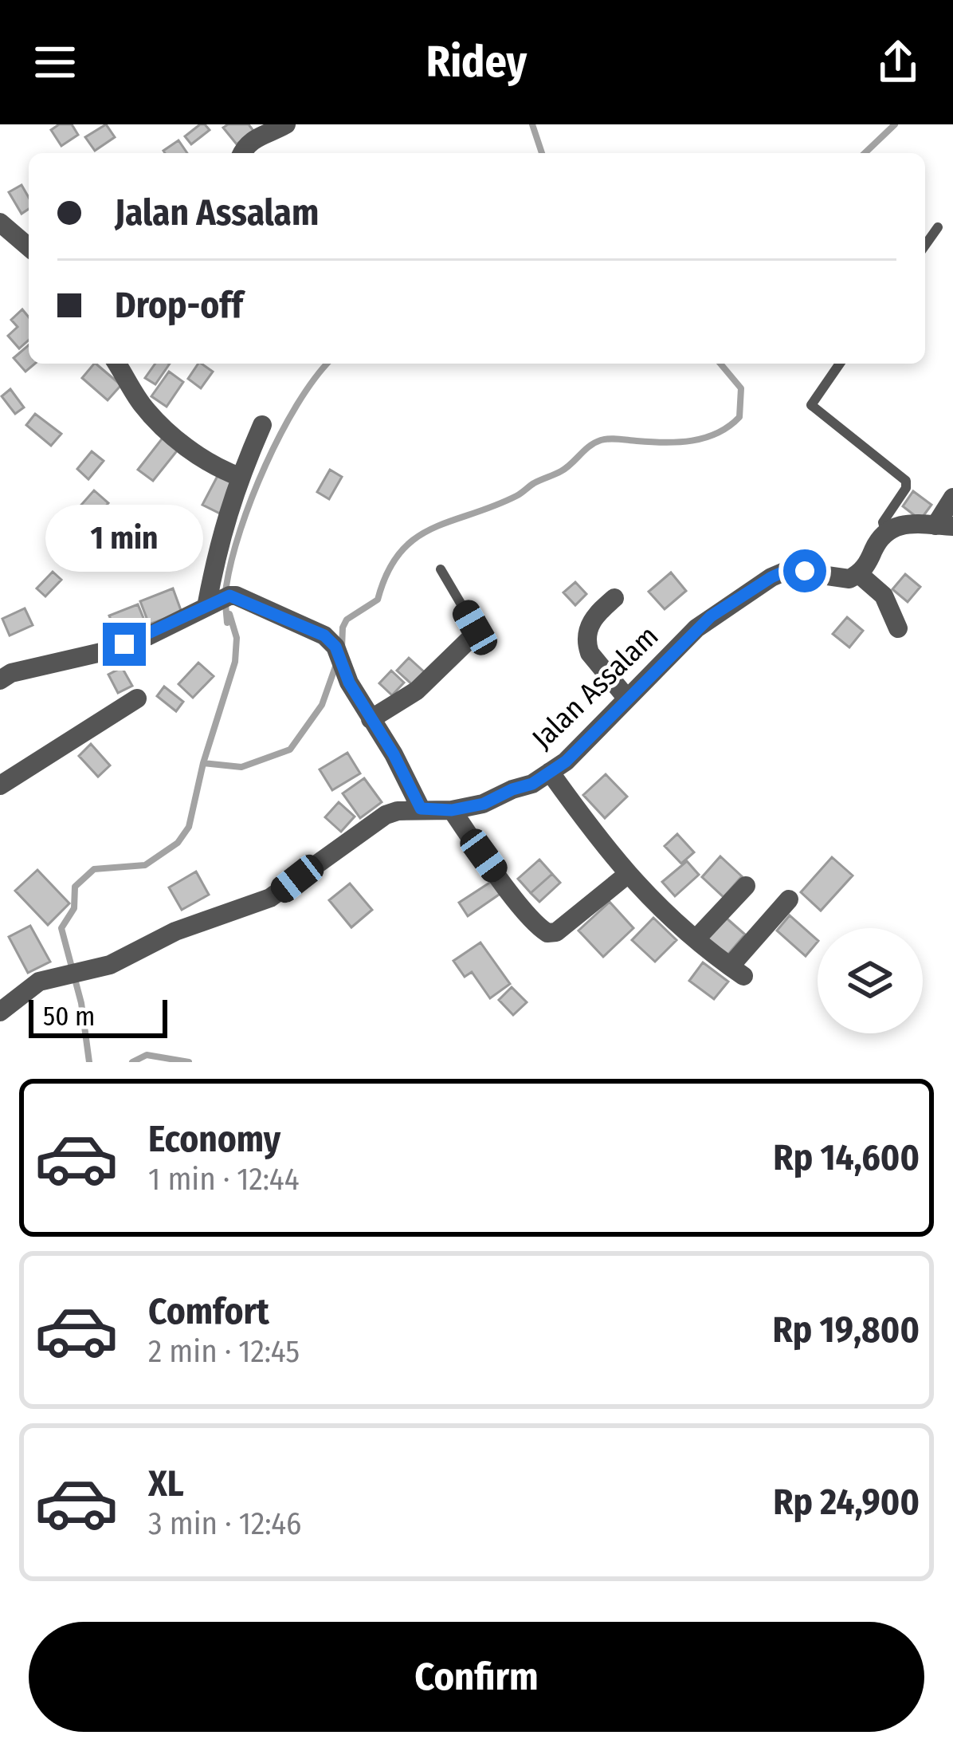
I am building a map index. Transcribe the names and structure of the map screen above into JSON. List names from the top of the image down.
{
  "streets": {
    "street": ["Jalan Assalam"]
  },
  "scale_bar": "50 m",
  "page": {
    "header": "Ridey",
    "banner": ["Jalan Assalam", "Drop-off"],
    "bubble": "1 min",
    "scale": "50 m",
    "list": [
      {
        "name": "Economy",
        "note": "1 min · 12:44",
        "value": "Rp 14,600"
      },
      {
        "name": "Comfort",
        "note": "2 min · 12:45",
        "value": "Rp 19,800"
      },
      {
        "name": "XL",
        "note": "3 min · 12:46",
        "value": "Rp 24,900"
      }
    ],
    "buttons": "Confirm"
  }
}
